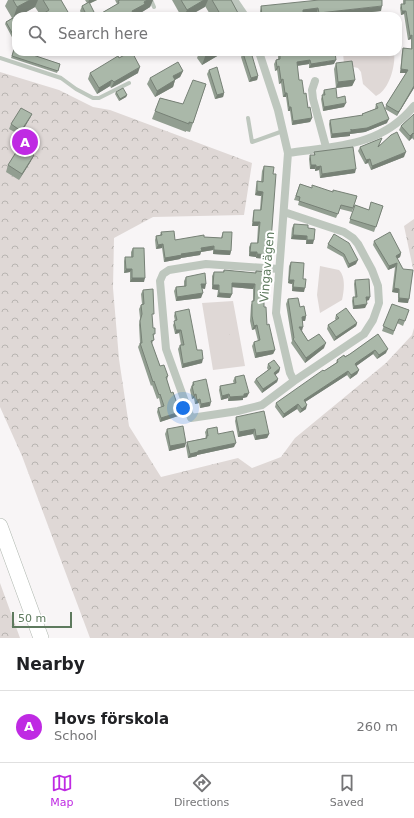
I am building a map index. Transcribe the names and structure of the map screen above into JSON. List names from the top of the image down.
{
  "streets": {
    "street": ["Vingavägen"]
  },
  "scale_bar": "50 m",
  "page": {
    "search": "Search here",
    "pins": "A",
    "scale": "50 m",
    "heading": "Nearby",
    "list": [
      {
        "mark": "A",
        "name": "Hovs förskola",
        "note": "School",
        "value": "260 m"
      }
    ],
    "nav": ["Map", "Directions", "Saved"]
  }
}
